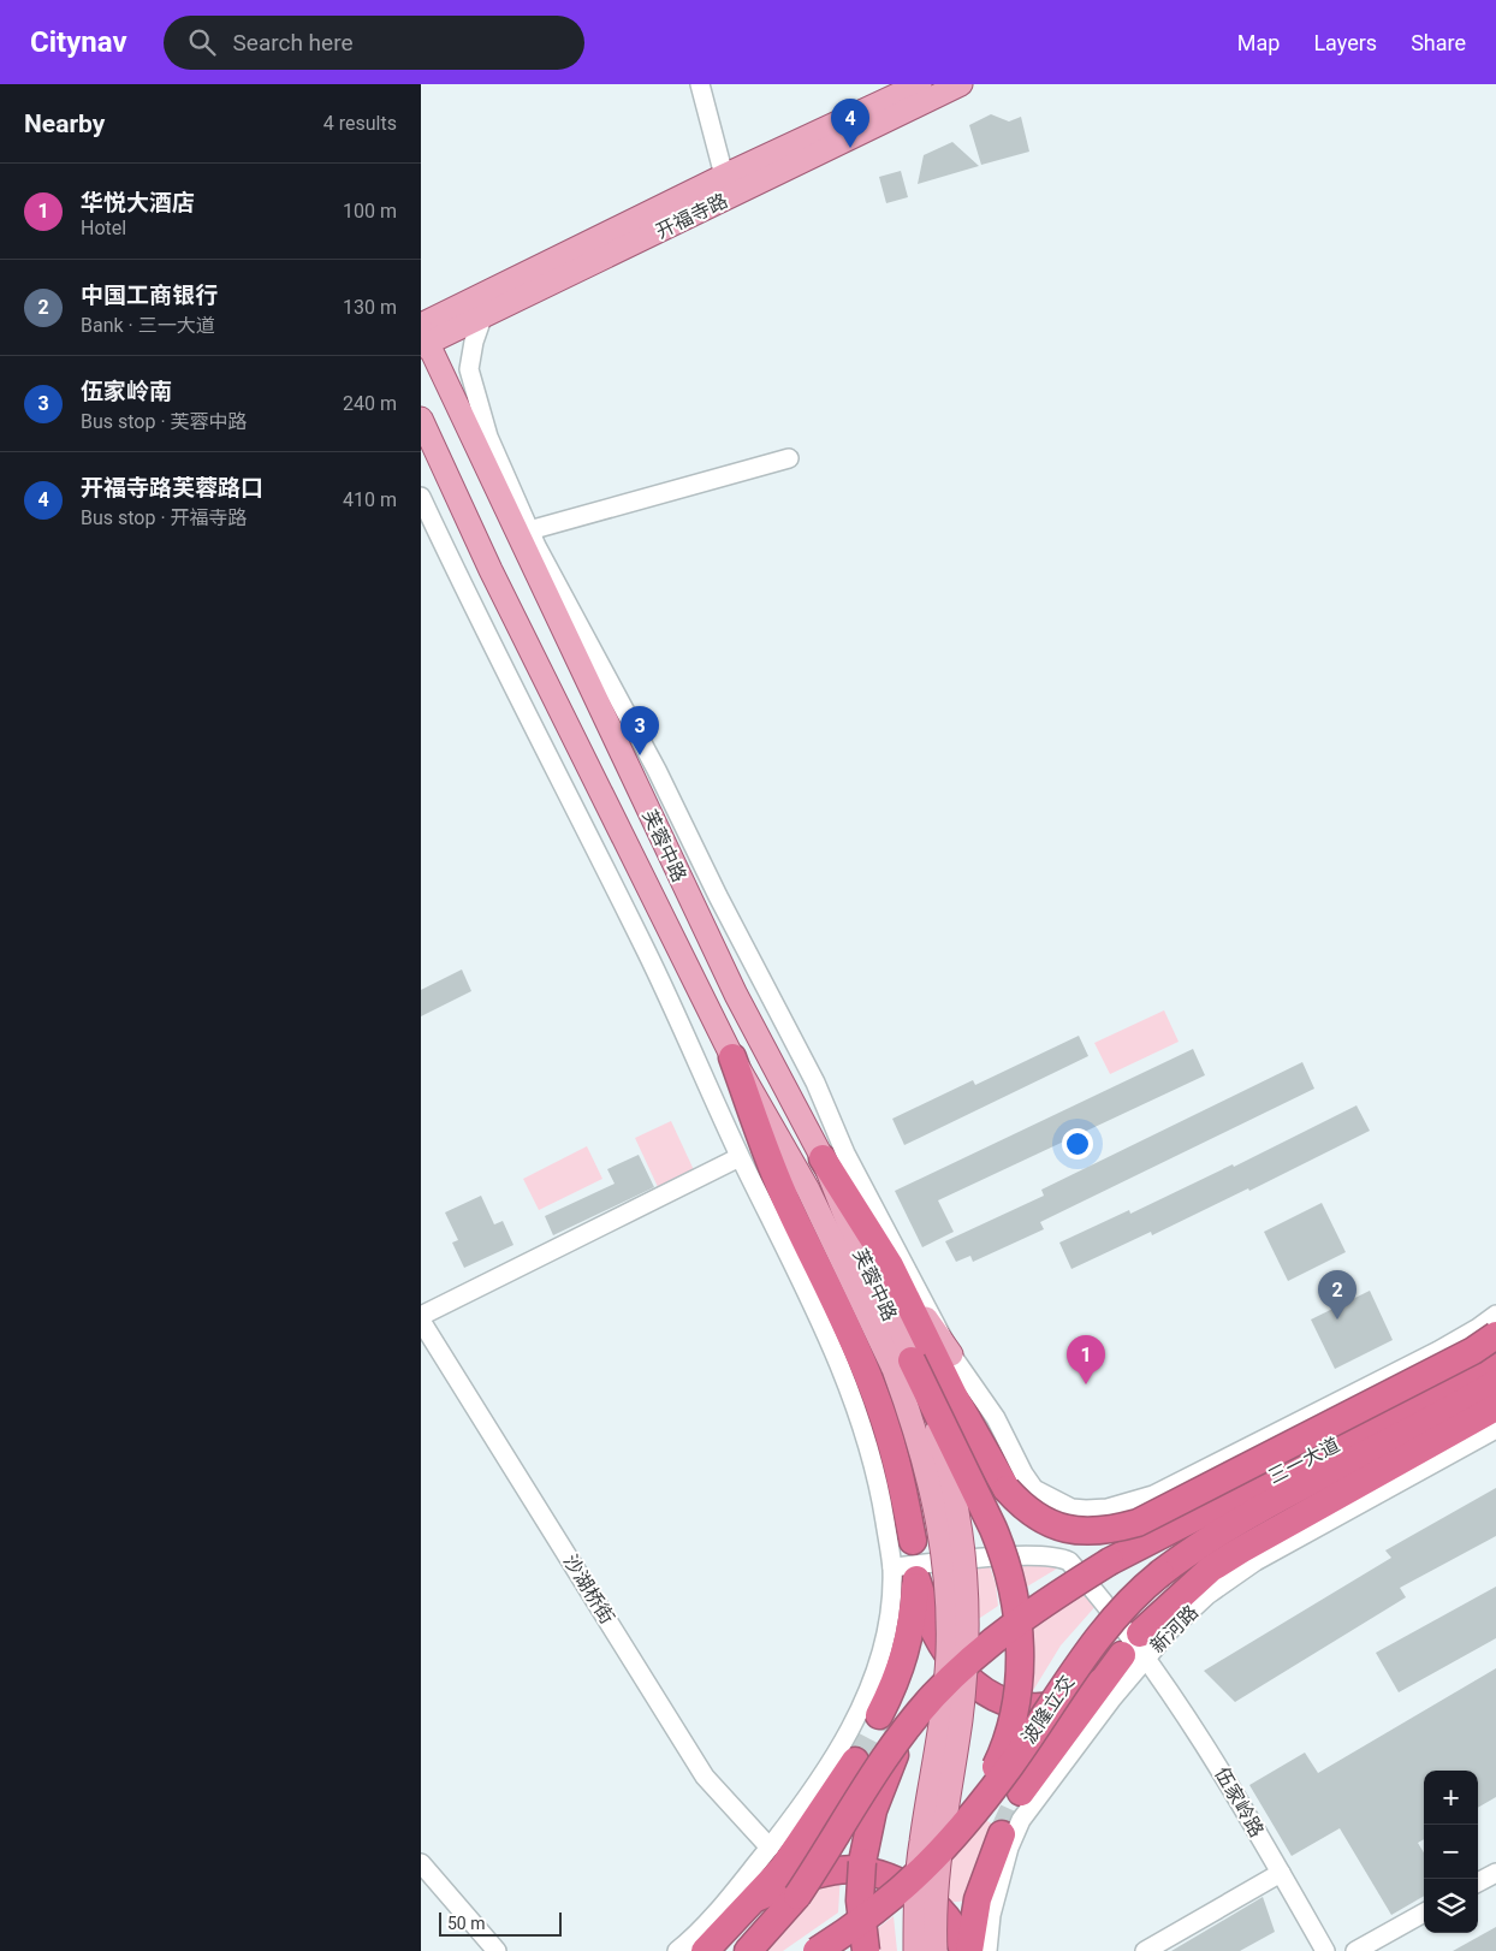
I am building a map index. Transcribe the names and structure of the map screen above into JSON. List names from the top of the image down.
{
  "streets": {
    "highway": ["三一大道", "波隆立交"],
    "main road": ["开福寺路", "芙蓉中路"],
    "street": ["沙湖桥街", "新河路", "伍家岭路"]
  },
  "crossings": [
    ["开福寺路", "芙蓉中路"],
    ["三一大道", "波隆立交"],
    ["新河路", "伍家岭路"]
  ],
  "scale_bar": "50 m",
  "page": {
    "header": "Citynav",
    "search": "Search here",
    "nav": ["Map", "Layers", "Share"],
    "heading": ["Nearby", "4 results"],
    "pins": [
      "4",
      "3",
      "2",
      "1"
    ],
    "list": [
      {
        "mark": "1",
        "name": "华悦大酒店",
        "note": "Hotel",
        "value": "100 m"
      },
      {
        "mark": "2",
        "name": "中国工商银行",
        "note": "Bank · 三一大道",
        "value": "130 m"
      },
      {
        "mark": "3",
        "name": "伍家岭南",
        "note": "Bus stop · 芙蓉中路",
        "value": "240 m"
      },
      {
        "mark": "4",
        "name": "开福寺路芙蓉路口",
        "note": "Bus stop · 开福寺路",
        "value": "410 m"
      }
    ],
    "map_buttons": ["+", "−"],
    "scale": "50 m"
  }
}
